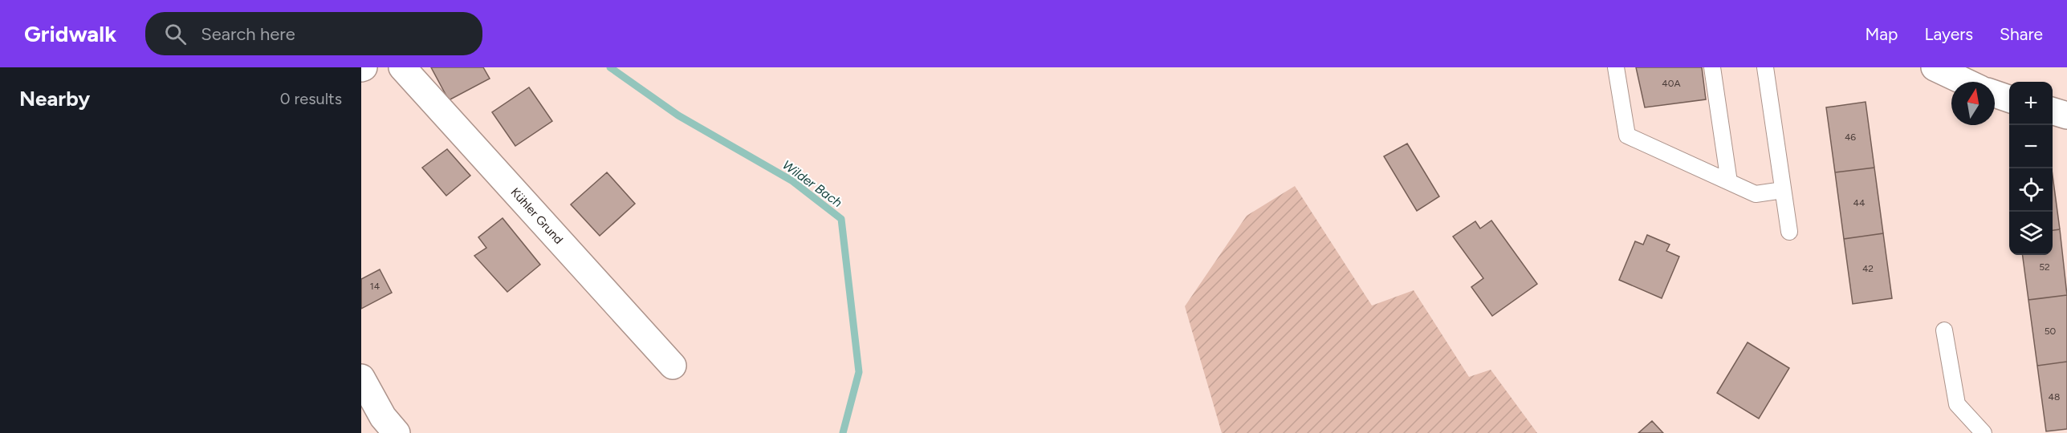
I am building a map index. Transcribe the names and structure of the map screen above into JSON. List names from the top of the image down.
{
  "streets": {
    "street": ["Kühler Grund"]
  },
  "water": ["Wilder Bach"],
  "house_numbers": [
    "40A",
    "46",
    "44",
    "52",
    "42",
    "14",
    "50",
    "48"
  ],
  "north": "top",
  "page": {
    "header": "Gridwalk",
    "search": "Search here",
    "nav": ["Map", "Layers", "Share"],
    "heading": ["Nearby", "0 results"],
    "map_buttons": ["+", "−"]
  }
}
